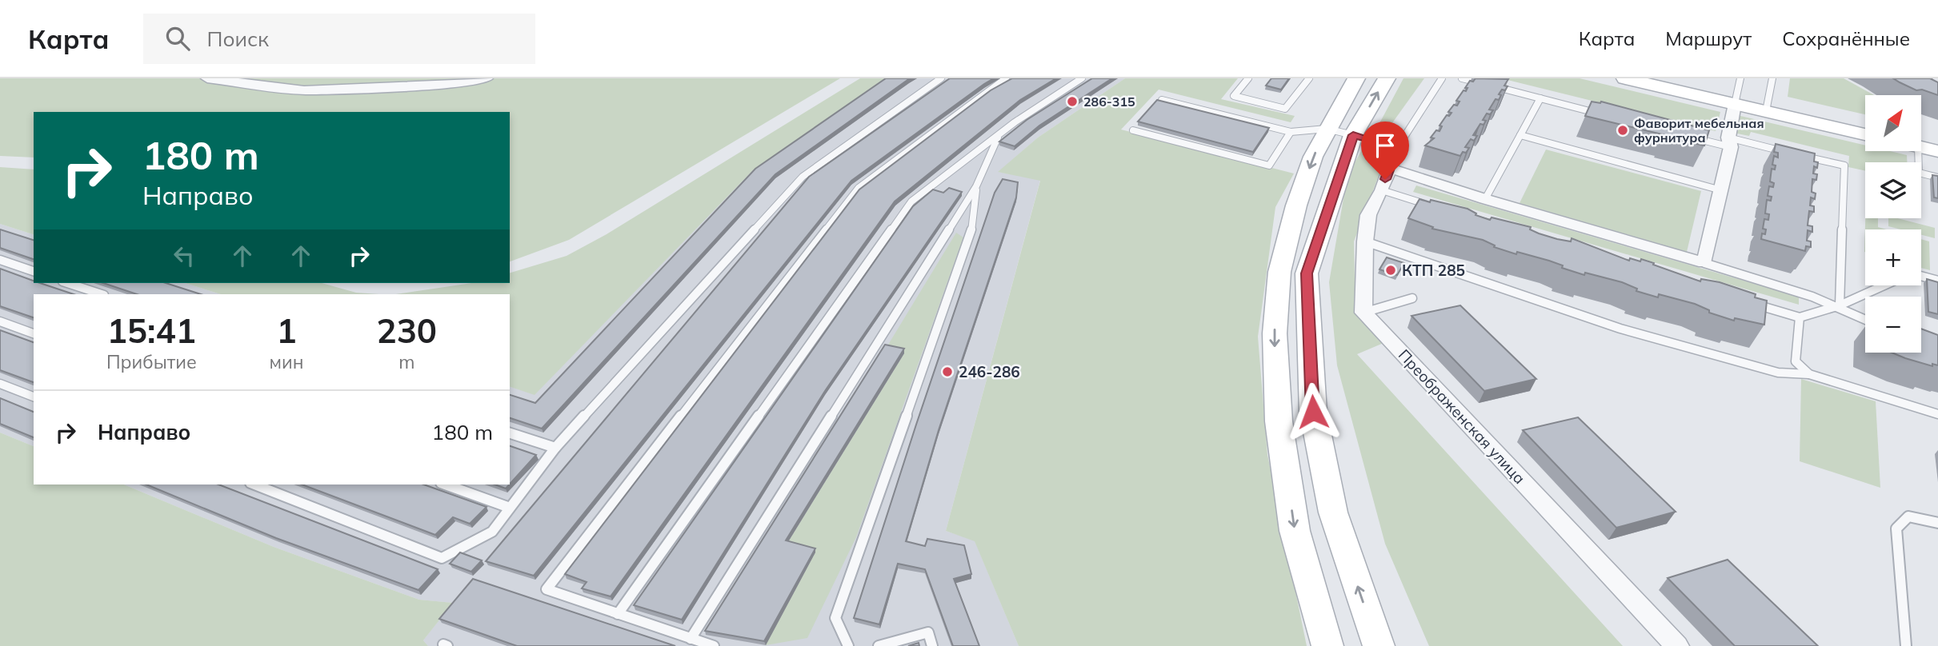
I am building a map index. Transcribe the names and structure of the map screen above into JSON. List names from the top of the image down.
{
  "streets": {
    "street": ["Преображенская улица"]
  },
  "places": [
    "286-315",
    "Фаворит мебельная фурнитура",
    "КТП 285",
    "246-286"
  ],
  "north": "top right",
  "page": {
    "header": "Карта",
    "search": "Поиск",
    "nav": ["Карта", "Маршрут", "Сохранённые"],
    "map_buttons": ["+", "−"],
    "turn": ["180 m", "Направо"],
    "eta": [
      "15:41",
      "Прибытие",
      "1",
      "мин",
      "230",
      "m"
    ],
    "list": [
      {
        "name": "Направо",
        "value": "180 m"
      }
    ]
  }
}
